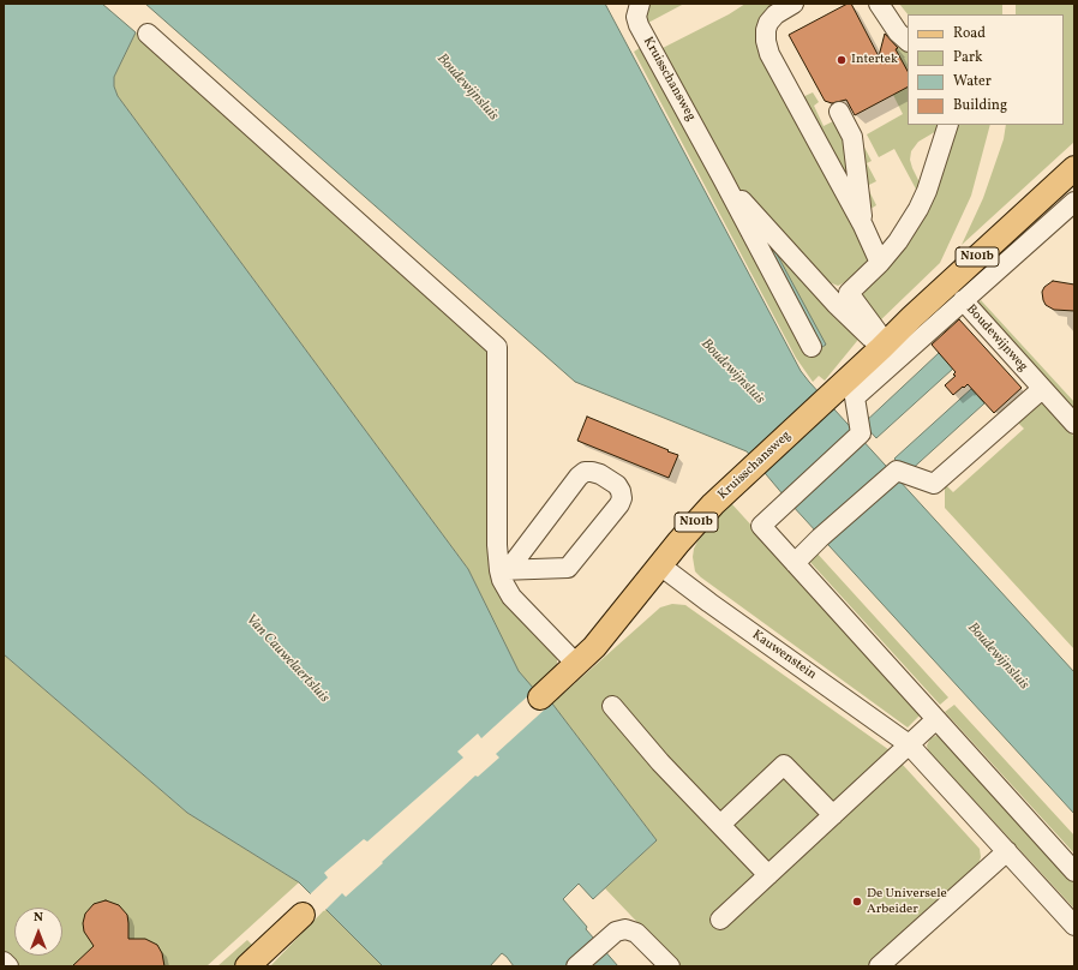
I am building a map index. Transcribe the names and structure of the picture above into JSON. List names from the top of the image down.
{
  "streets": {
    "main road": ["Kruisschansweg", "N101b"],
    "street": ["Boudewijnweg", "Kauwenstein"]
  },
  "crossings": [
    ["Kruisschansweg", "Kauwenstein"]
  ],
  "water": ["Boudewijnsluis", "Van Cauwelaertsluis"],
  "places": ["Intertek", "De Universele Arbeider"],
  "legend": [
    "Road",
    "Park",
    "Water",
    "Building"
  ],
  "north": "top"
}
